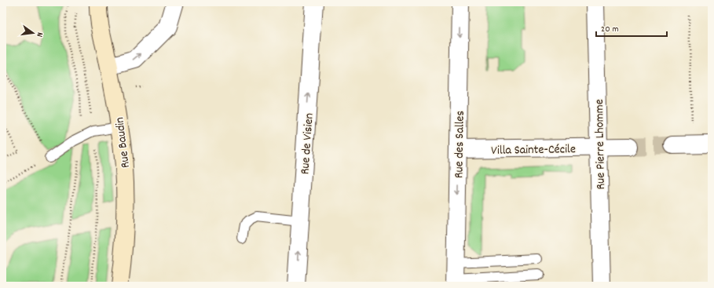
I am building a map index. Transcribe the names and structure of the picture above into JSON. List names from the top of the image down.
{
  "streets": {
    "main road": ["Rue Baudin"],
    "street": [
      "Rue de Visien",
      "Rue des Salles",
      "Rue Pierre Lhomme",
      "Villa Sainte-Cécile"
    ]
  },
  "crossings": [
    ["Rue des Salles", "Villa Sainte-Cécile"],
    ["Rue Pierre Lhomme", "Villa Sainte-Cécile"]
  ],
  "one_way": ["Rue de Visien", "Rue des Salles"],
  "scale_bar": "20 m",
  "north": "right"
}
